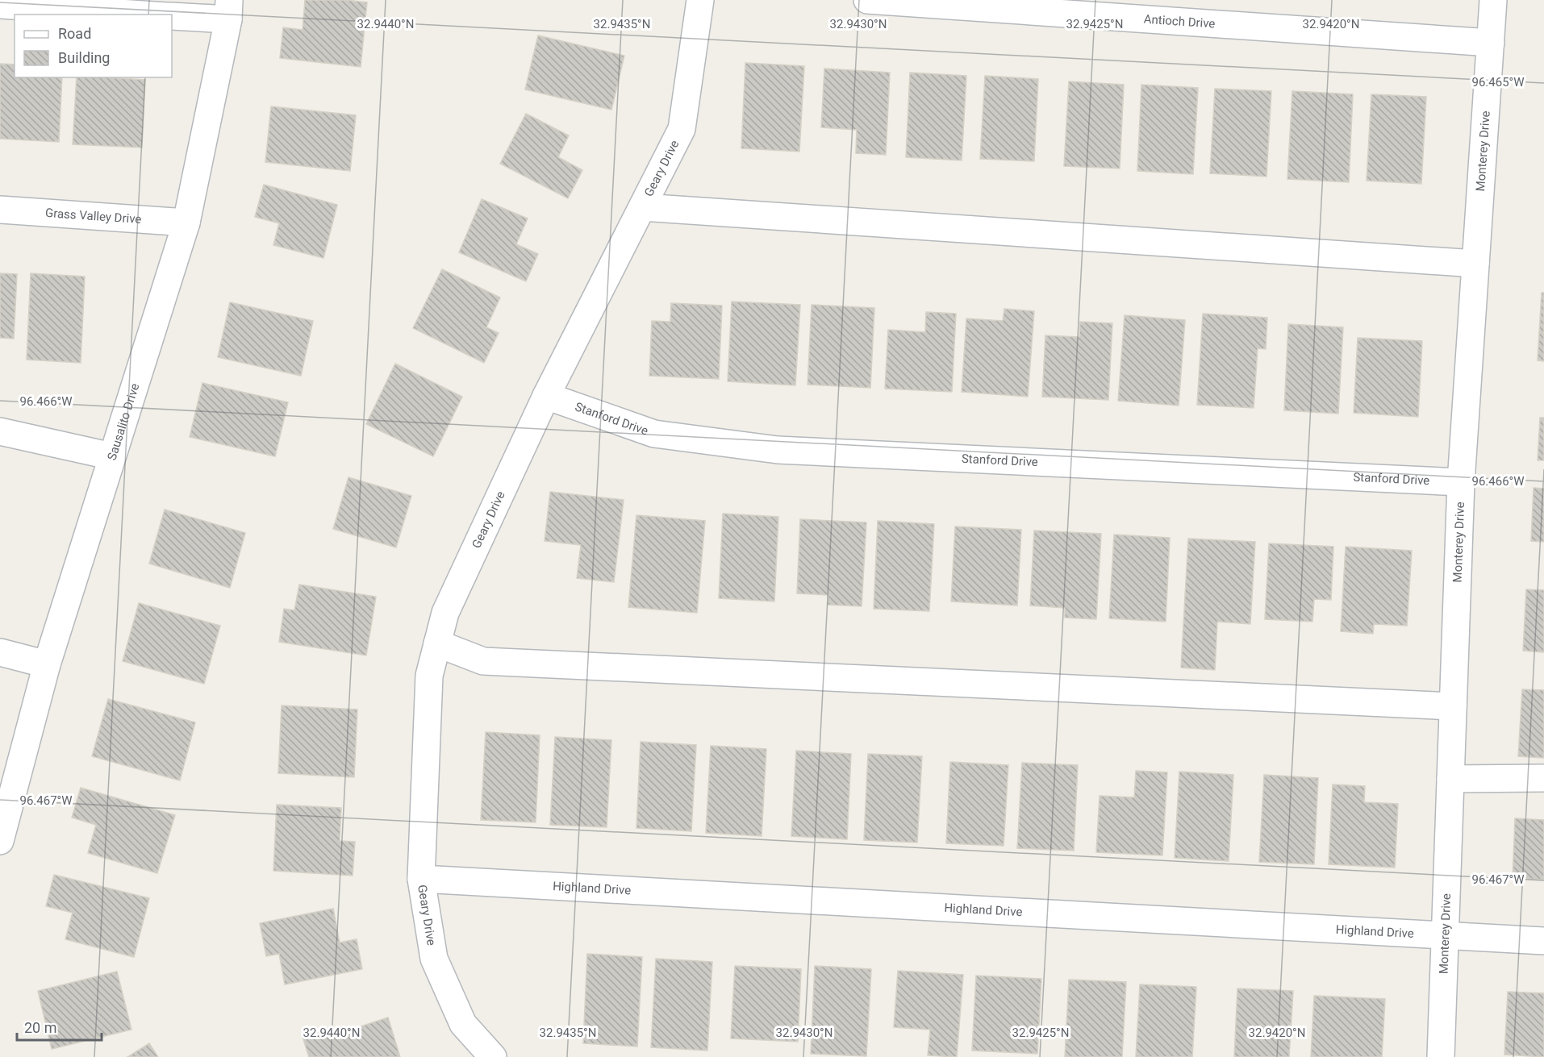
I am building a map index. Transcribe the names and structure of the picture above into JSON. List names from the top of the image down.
{
  "streets": {
    "street": [
      "Antioch Drive",
      "Monterey Drive",
      "Geary Drive",
      "Grass Valley Drive",
      "Stanford Drive",
      "Sausalito Drive",
      "Highland Drive"
    ]
  },
  "crossings": [
    ["Antioch Drive", "Monterey Drive"],
    ["Monterey Drive", "Stanford Drive"],
    ["Monterey Drive", "Highland Drive"],
    ["Geary Drive", "Stanford Drive"],
    ["Geary Drive", "Highland Drive"],
    ["Grass Valley Drive", "Sausalito Drive"]
  ],
  "legend": ["Road", "Building"],
  "scale_bar": "20 m",
  "coordinates": [
    "32.9440°N",
    "32.9435°N",
    "32.9430°N",
    "32.9425°N",
    "32.9420°N",
    "96.465°W",
    "96.466°W",
    "96.467°W"
  ]
}
